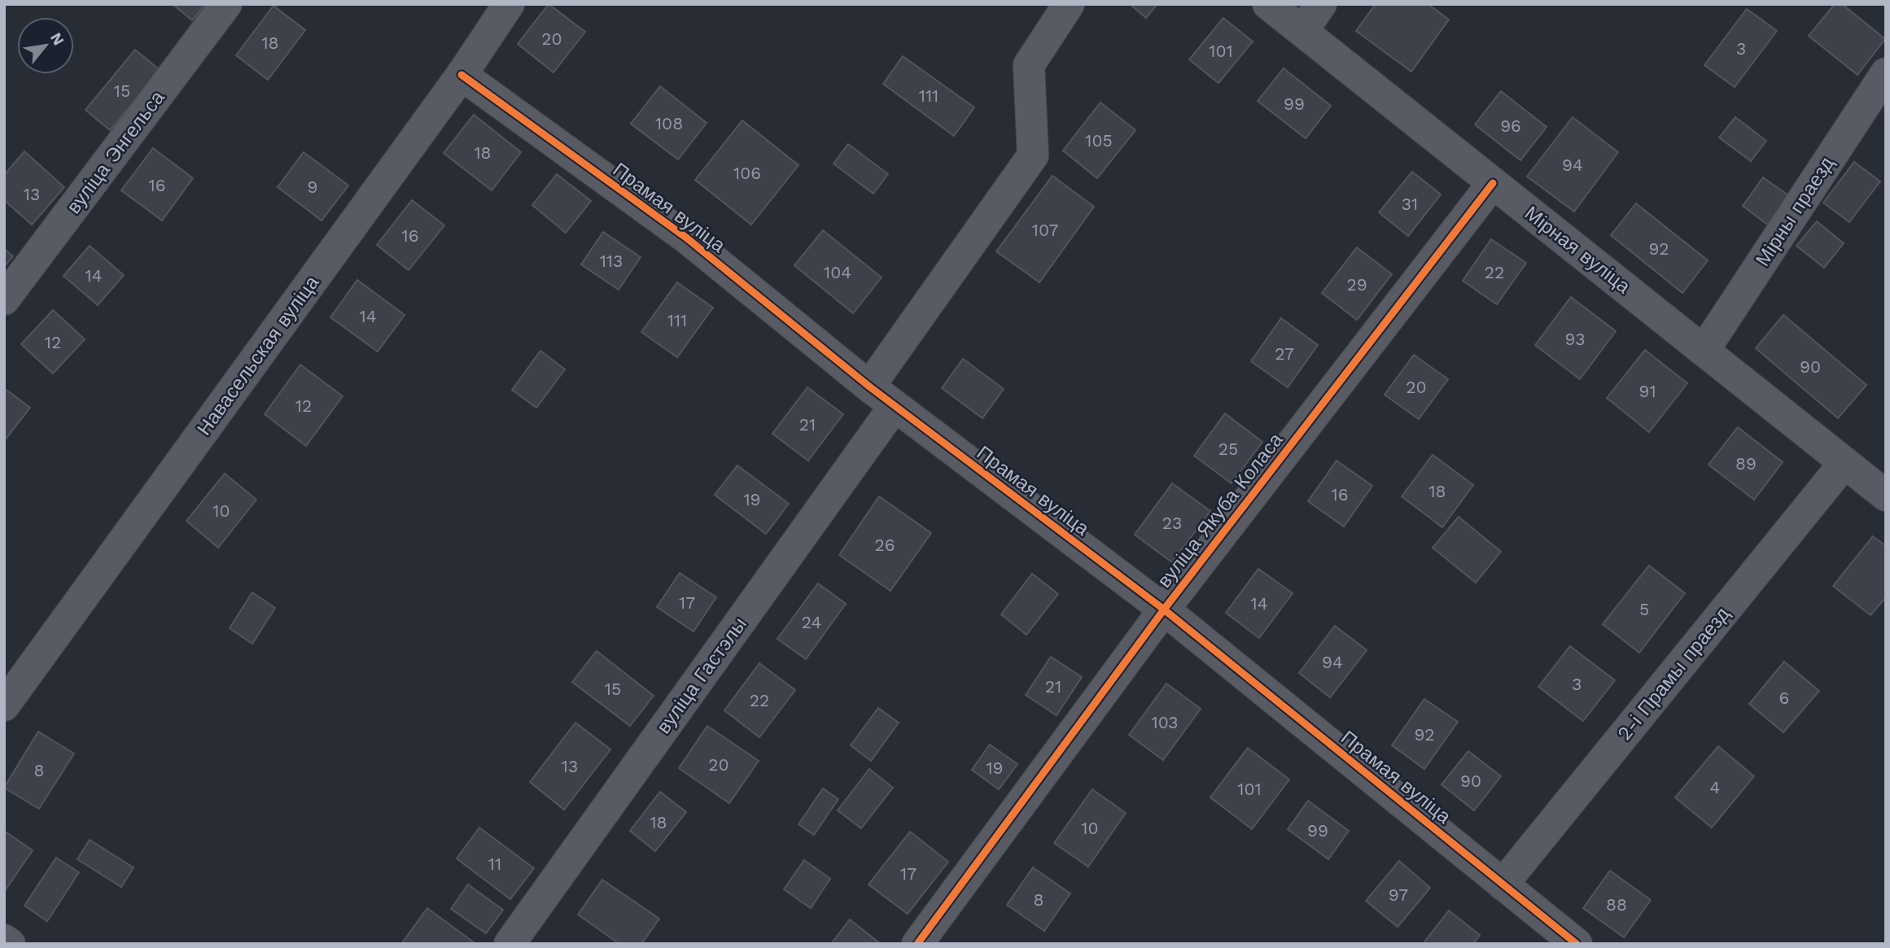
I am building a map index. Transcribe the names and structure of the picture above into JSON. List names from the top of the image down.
{
  "streets": {
    "street": [
      "вуліца Энгельса",
      "Прамая вуліца",
      "Мірны праезд",
      "Мірная вуліца",
      "Навасельская вуліца",
      "вуліца Якуба Коласа",
      "2-і Прамы праезд",
      "вуліца Гастэлы"
    ]
  },
  "crossings": [
    ["Прамая вуліца", "Навасельская вуліца"],
    ["Прамая вуліца", "вуліца Якуба Коласа"],
    ["Прамая вуліца", "2-і Прамы праезд"],
    ["Прамая вуліца", "вуліца Гастэлы"],
    ["Мірны праезд", "Мірная вуліца"],
    ["Мірная вуліца", "вуліца Якуба Коласа"],
    ["Мірная вуліца", "2-і Прамы праезд"]
  ],
  "house_numbers": [
    "20",
    "18",
    "3",
    "101",
    "15",
    "111",
    "99",
    "108",
    "96",
    "105",
    "18",
    "94",
    "106",
    "16",
    "9",
    "13",
    "31",
    "107",
    "16",
    "92",
    "113",
    "104",
    "22",
    "14",
    "29",
    "14",
    "111",
    "93",
    "12",
    "27",
    "90",
    "20",
    "91",
    "12",
    "21",
    "25",
    "89",
    "18",
    "16",
    "19",
    "10",
    "23",
    "26",
    "17",
    "14",
    "5",
    "24",
    "94",
    "3",
    "21",
    "15",
    "6",
    "22",
    "103",
    "92",
    "20",
    "13",
    "19",
    "8",
    "90",
    "4",
    "101",
    "18",
    "10",
    "99",
    "11",
    "17",
    "97",
    "8",
    "88"
  ],
  "north": "top right"
}
